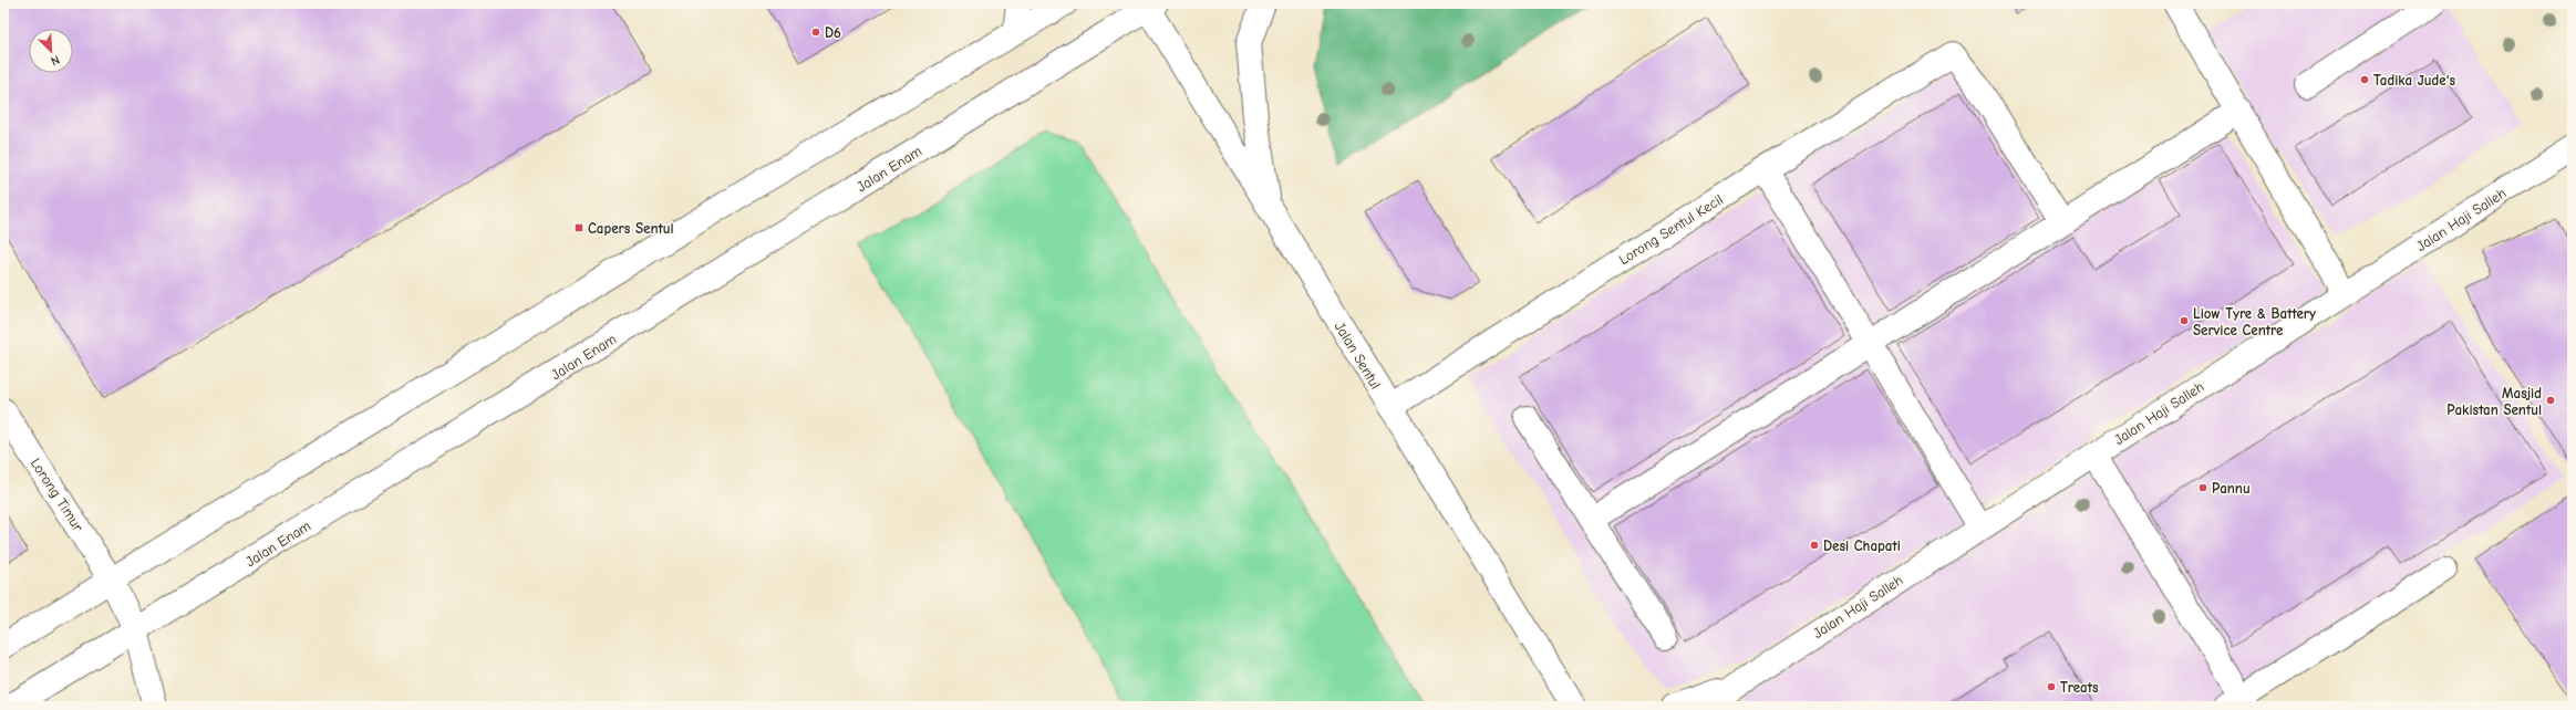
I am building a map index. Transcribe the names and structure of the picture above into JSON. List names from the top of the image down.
{
  "streets": {
    "main road": [
      "Jalan Enam",
      "Jalan Haji Salleh",
      "Lorong Sentul Kecil",
      "Jalan Sentul",
      "Lorong Timur"
    ]
  },
  "crossings": [
    ["Jalan Enam", "Jalan Sentul"],
    ["Jalan Enam", "Lorong Timur"],
    ["Lorong Sentul Kecil", "Jalan Sentul"]
  ],
  "places": {
    "other": [
      "D6",
      "Tadika Jude's",
      "Liow Tyre & Battery Service Centre",
      "Masjid Pakistan Sentul",
      "Pannu",
      "Desi Chapati",
      "Treats"
    ],
    "transit": ["Capers Sentul"]
  },
  "north": "bottom right"
}
